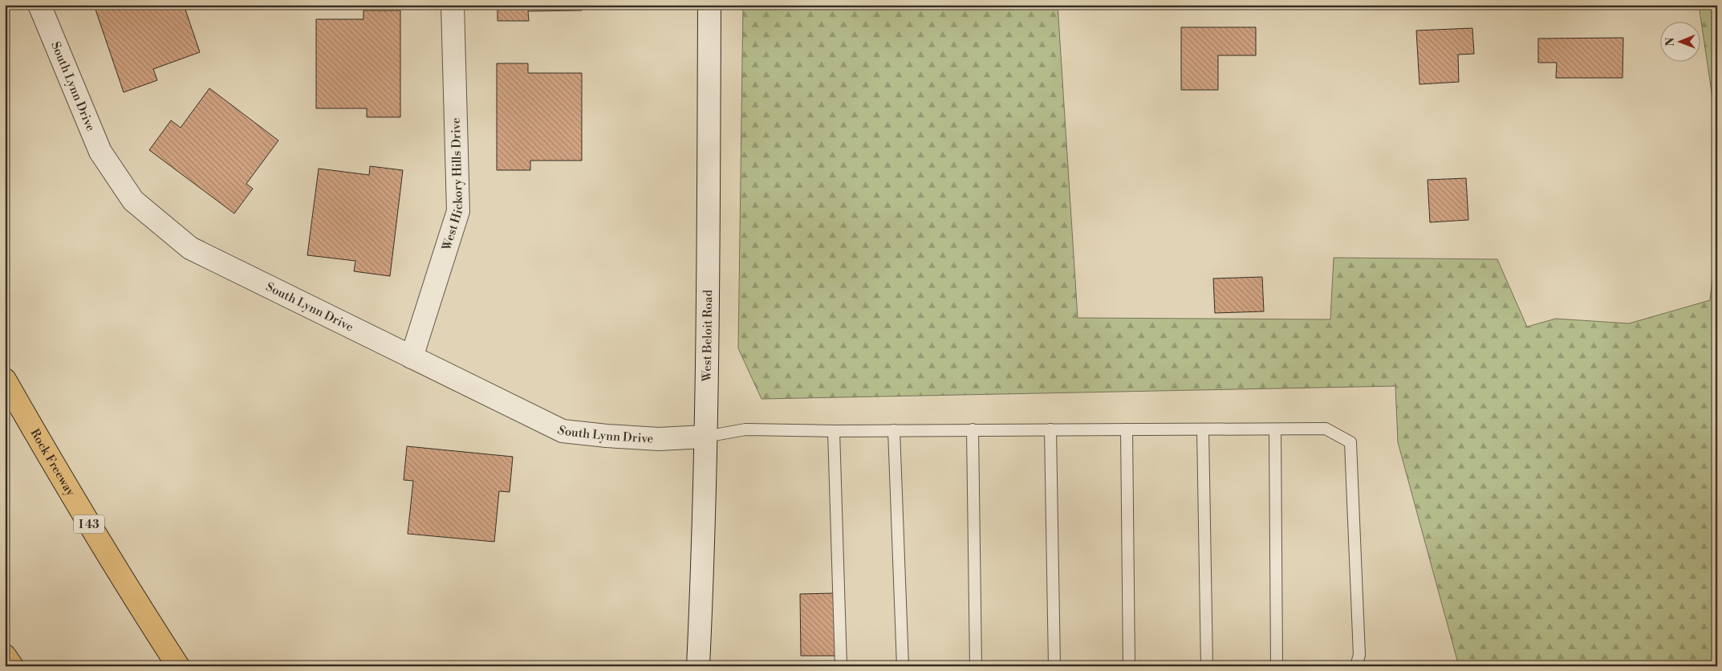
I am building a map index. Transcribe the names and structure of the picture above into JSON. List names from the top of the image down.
{
  "streets": {
    "highway": ["Rock Freeway", "I 43"],
    "street": ["South Lynn Drive", "West Hickory Hills Drive", "West Beloit Road"]
  },
  "crossings": [
    ["South Lynn Drive", "West Hickory Hills Drive"],
    ["South Lynn Drive", "West Beloit Road"]
  ],
  "north": "left"
}
